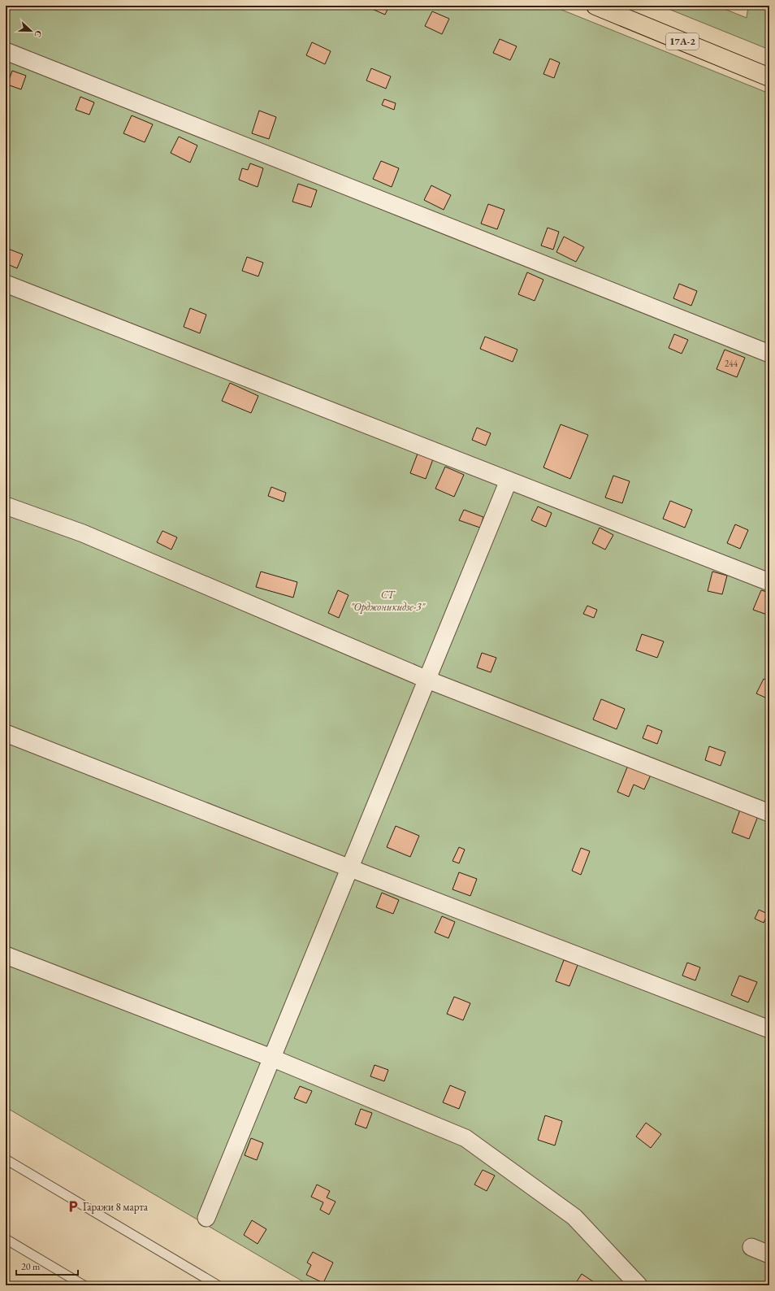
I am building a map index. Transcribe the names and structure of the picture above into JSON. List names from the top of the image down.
{
  "streets": {
    "main road": ["17А-2"]
  },
  "parks": ["СТ \"Орджоникидзе-3\""],
  "places": {
    "parking": ["Гаражи 8 марта"]
  },
  "house_numbers": ["244"],
  "scale_bar": "20 m",
  "north": "right"
}
